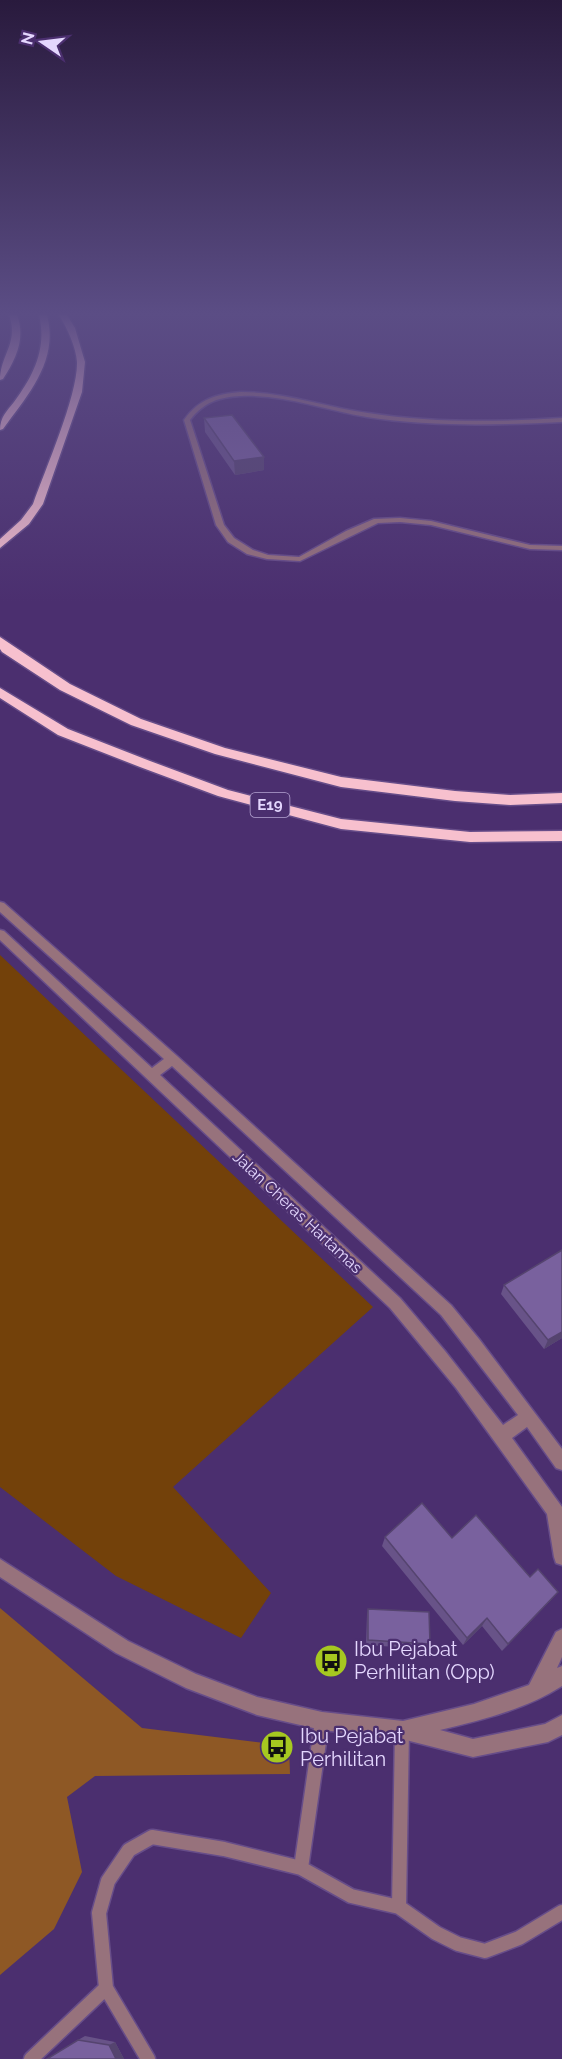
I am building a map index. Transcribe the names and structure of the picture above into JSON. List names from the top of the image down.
{
  "streets": {
    "highway": ["E19"],
    "street": ["Jalan Cheras Hartamas"]
  },
  "places": {
    "bus stop": ["Ibu Pejabat Perhilitan (Opp)", "Ibu Pejabat Perhilitan"]
  },
  "north": "left"
}
